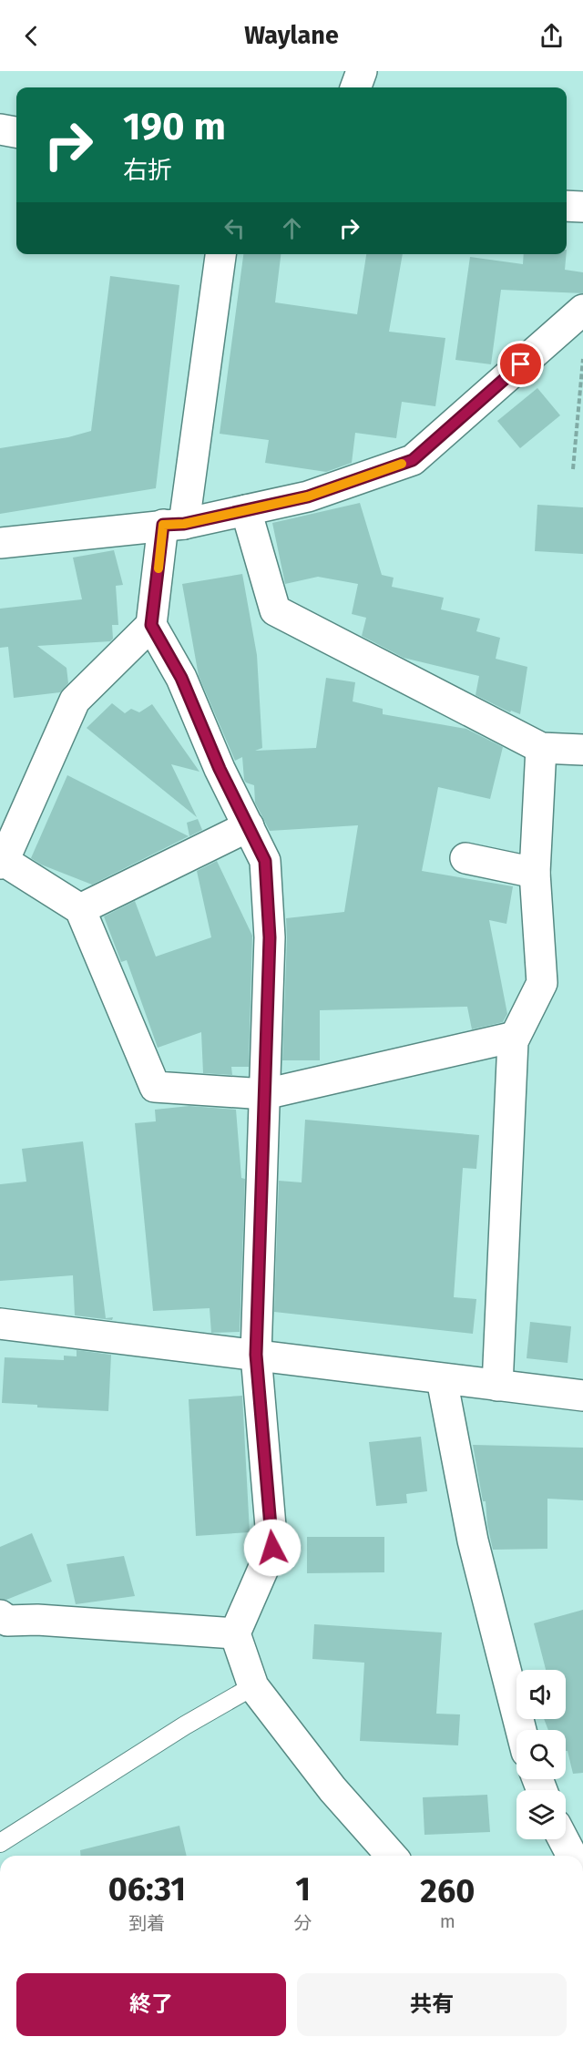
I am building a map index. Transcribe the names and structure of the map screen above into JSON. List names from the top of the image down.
{
  "page": {
    "header": "Waylane",
    "turn": ["190 m", "右折"],
    "eta": [
      "06:31",
      "到着",
      "1",
      "分",
      "260",
      "m"
    ],
    "buttons": ["終了", "共有"]
  }
}
